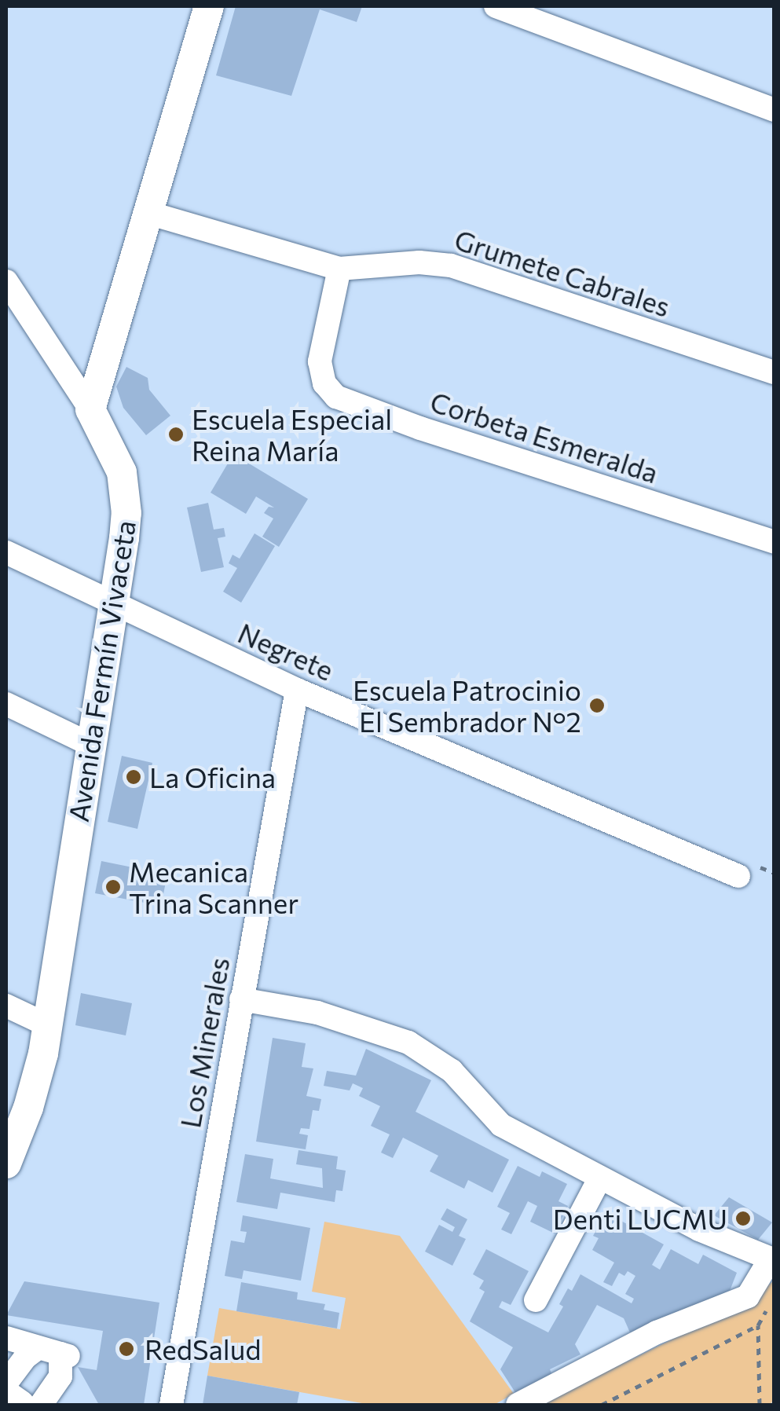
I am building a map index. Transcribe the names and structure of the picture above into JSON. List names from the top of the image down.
{
  "streets": {
    "main road": ["Avenida Fermín Vivaceta"],
    "street": [
      "Grumete Cabrales",
      "Corbeta Esmeralda",
      "Negrete",
      "Los Minerales"
    ]
  },
  "crossings": [
    ["Grumete Cabrales", "Corbeta Esmeralda"],
    ["Negrete", "Avenida Fermín Vivaceta"],
    ["Negrete", "Los Minerales"]
  ],
  "places": [
    "Escuela Especial Reina María",
    "Escuela Patrocinio El Sembrador N°2",
    "La Oficina",
    "Mecanica Trina Scanner",
    "Denti LUCMU",
    "RedSalud"
  ]
}
